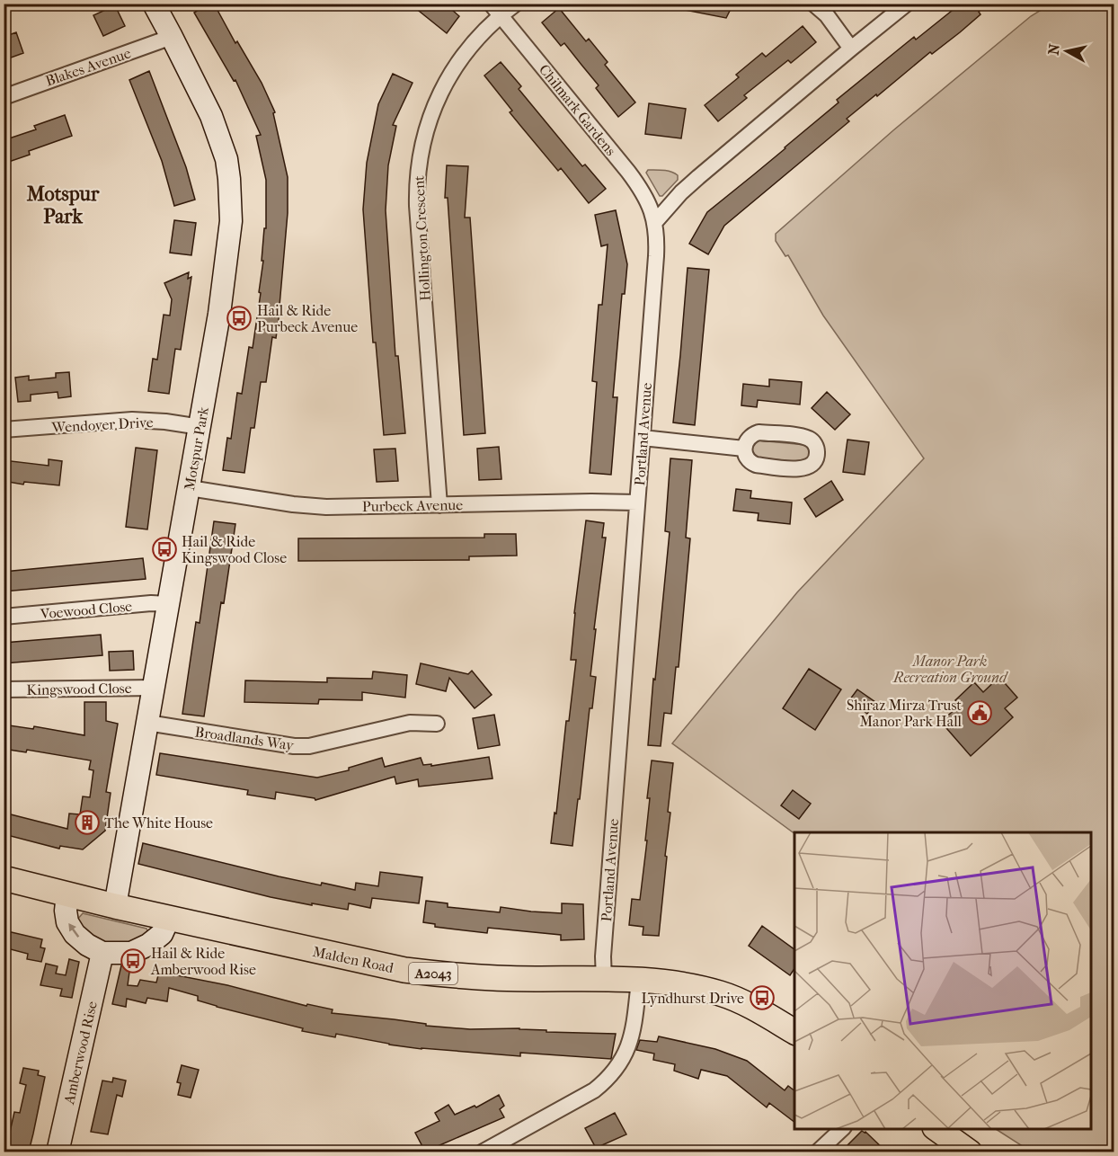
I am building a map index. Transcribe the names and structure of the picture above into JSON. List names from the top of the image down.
{
  "streets": {
    "main road": ["Malden Road", "A2043"],
    "street": [
      "Blakes Avenue",
      "Chilmark Gardens",
      "Hollington Crescent",
      "Wendover Drive",
      "Portland Avenue",
      "Motspur Park",
      "Purbeck Avenue",
      "Voewood Close",
      "Kingswood Close",
      "Broadlands Way",
      "Amberwood Rise"
    ]
  },
  "crossings": [
    ["Blakes Avenue", "Motspur Park"],
    ["Chilmark Gardens", "Hollington Crescent"],
    ["Chilmark Gardens", "Portland Avenue"],
    ["Hollington Crescent", "Purbeck Avenue"],
    ["Wendover Drive", "Motspur Park"],
    ["Portland Avenue", "Purbeck Avenue"],
    ["Portland Avenue", "Malden Road"],
    ["Motspur Park", "Purbeck Avenue"],
    ["Motspur Park", "Voewood Close"],
    ["Motspur Park", "Kingswood Close"],
    ["Motspur Park", "Broadlands Way"],
    ["Motspur Park", "Malden Road"]
  ],
  "districts": ["Motspur Park"],
  "parks": ["Manor Park Recreation Ground"],
  "places": {
    "bus stop": [
      "Hail & Ride Purbeck Avenue",
      "Hail & Ride Kingswood Close",
      "Hail & Ride Amberwood Rise",
      "Lyndhurst Drive"
    ],
    "public building": ["Shiraz Mirza Trust Manor Park Hall"],
    "building": ["The White House"]
  },
  "north": "left"
}
